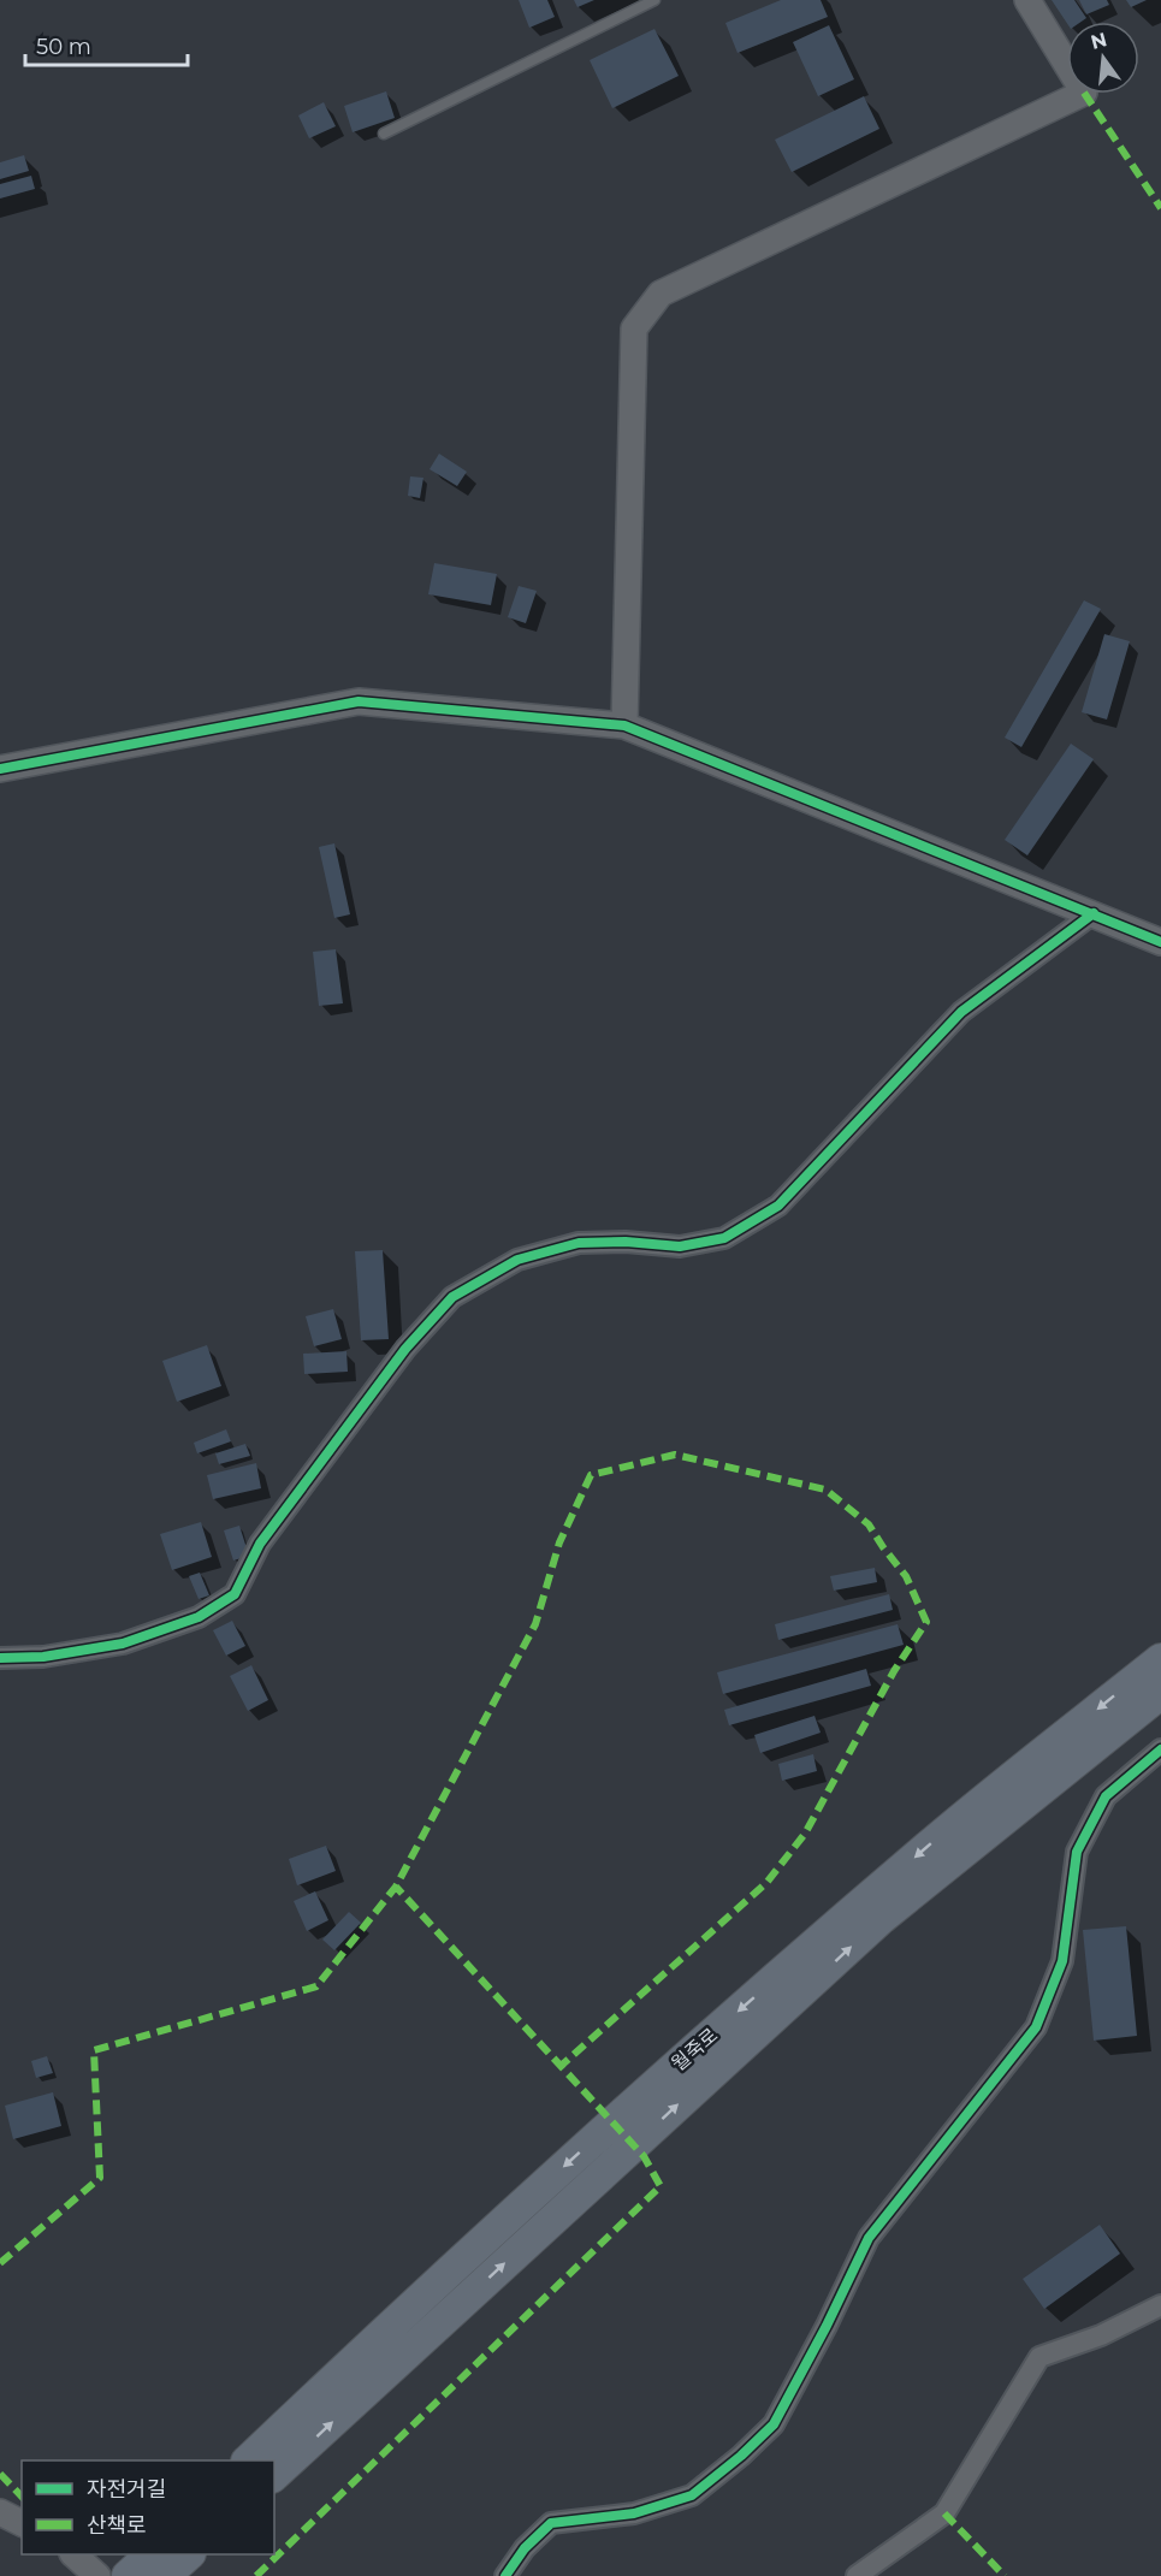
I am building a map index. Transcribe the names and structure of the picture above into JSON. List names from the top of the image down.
{
  "streets": {
    "main road": ["월죽로"]
  },
  "legend": ["자전거길", "산책로"],
  "scale_bar": "50 m",
  "north": "top"
}
